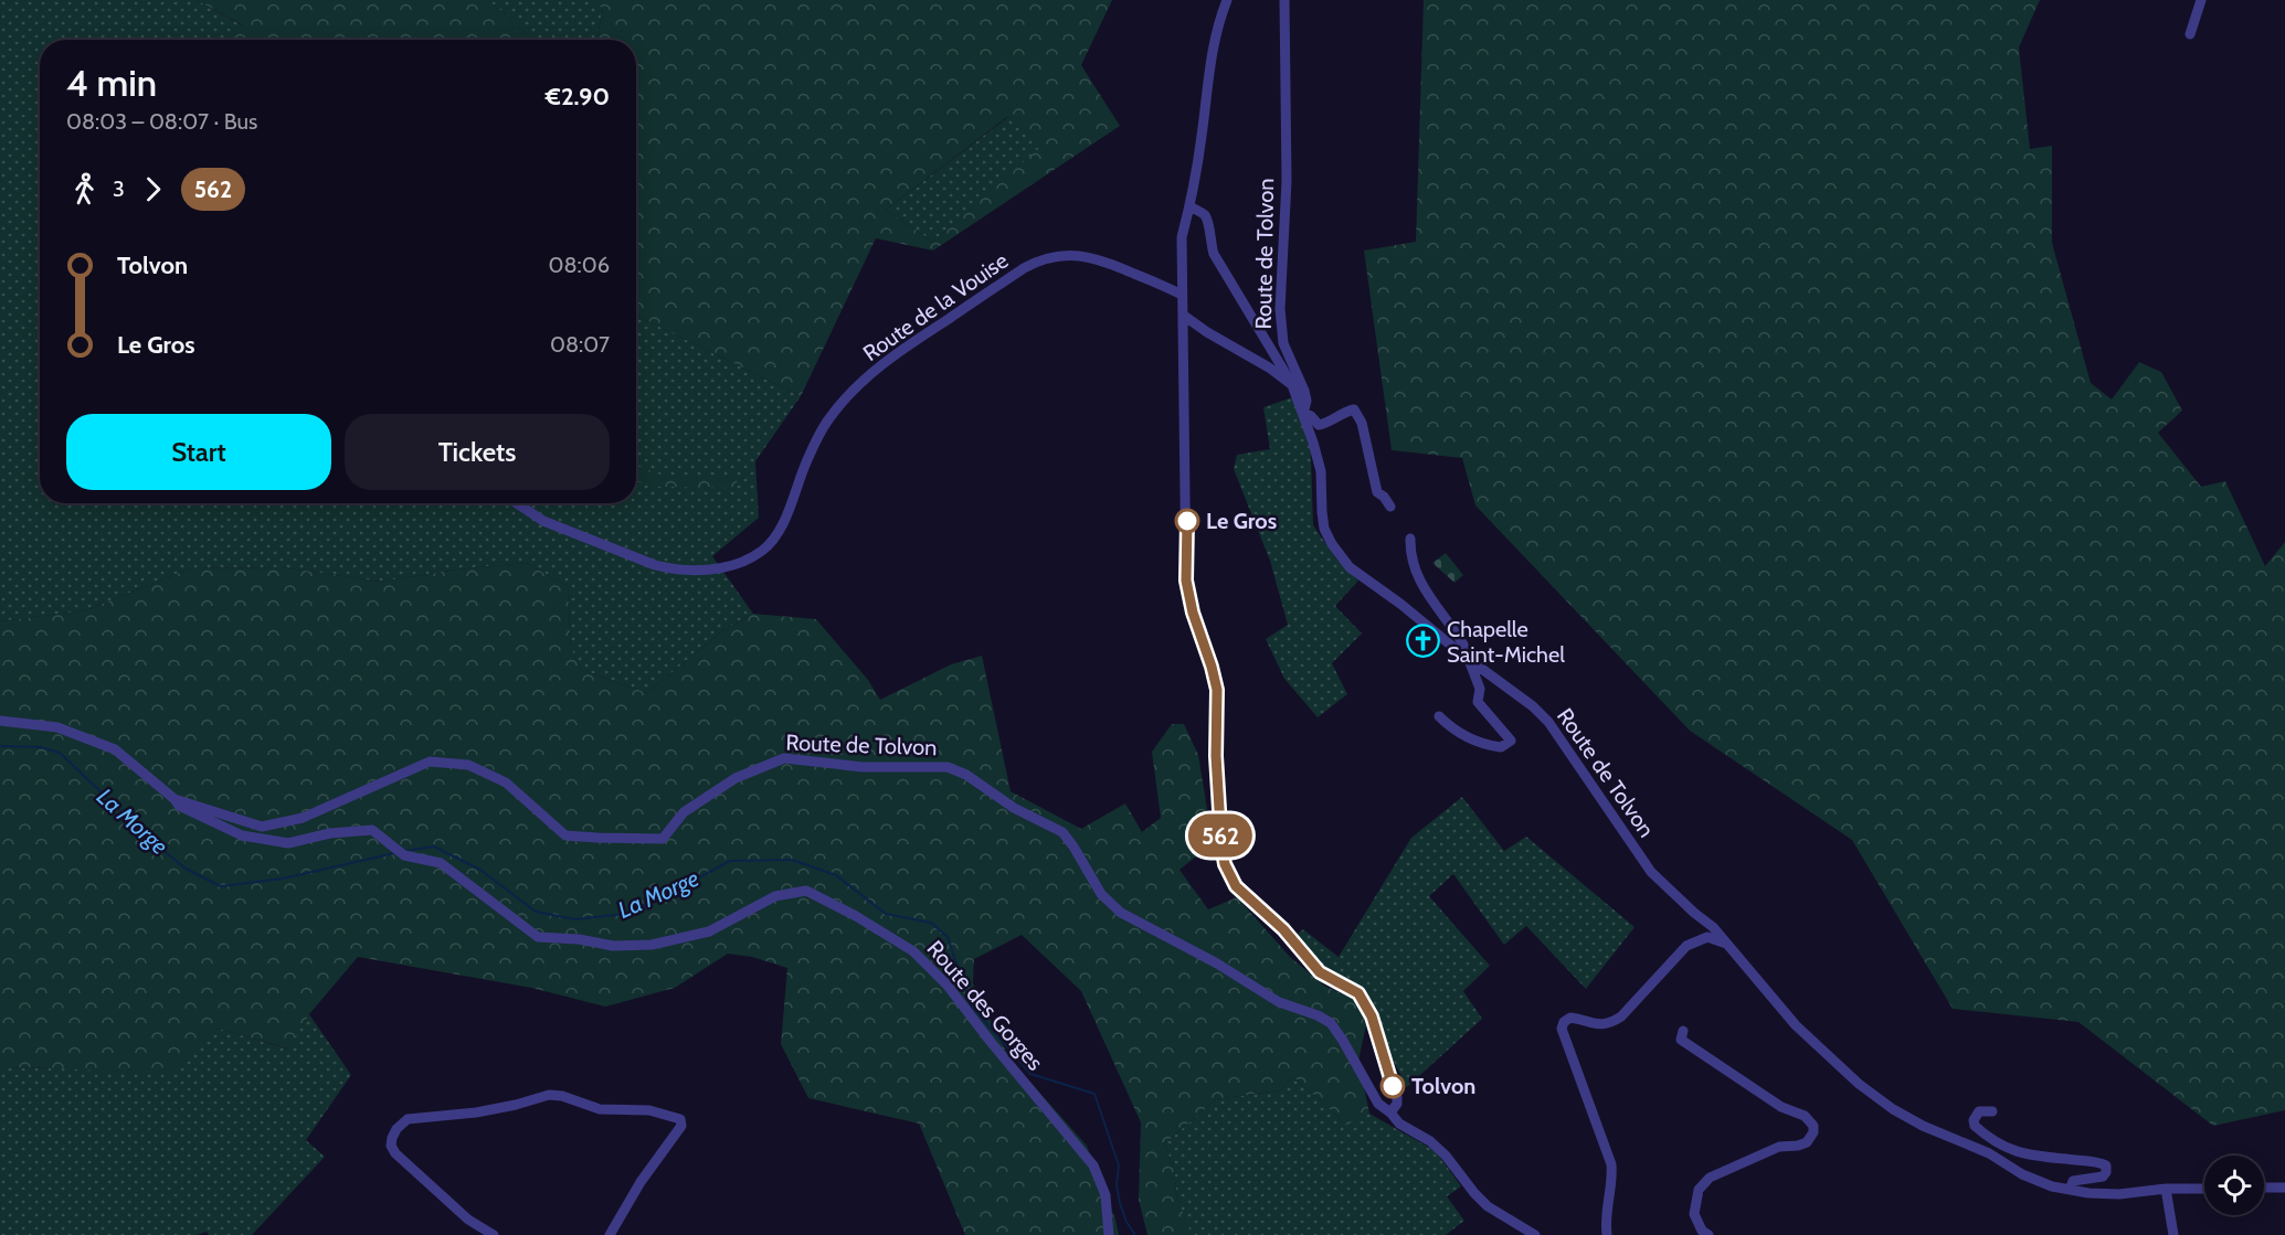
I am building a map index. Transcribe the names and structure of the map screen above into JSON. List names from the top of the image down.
{
  "streets": {
    "street": ["Route de Tolvon", "Route de la Vouise", "Route des Gorges"]
  },
  "crossings": [
    ["Route de Tolvon", "Route des Gorges"]
  ],
  "water": ["La Morge"],
  "places": {
    "other": ["Le Gros", "Tolvon"],
    "church": ["Chapelle Saint-Michel"]
  },
  "lines": ["bus line 562"],
  "page": {
    "on_map": "562",
    "heading": ["4 min", "08:03 – 08:07 · Bus", "€2.90"],
    "legs": ["3", "562"],
    "list": [
      {
        "name": "Tolvon",
        "value": "08:06"
      },
      {
        "name": "Le Gros",
        "value": "08:07"
      }
    ],
    "buttons": ["Start", "Tickets"]
  }
}
